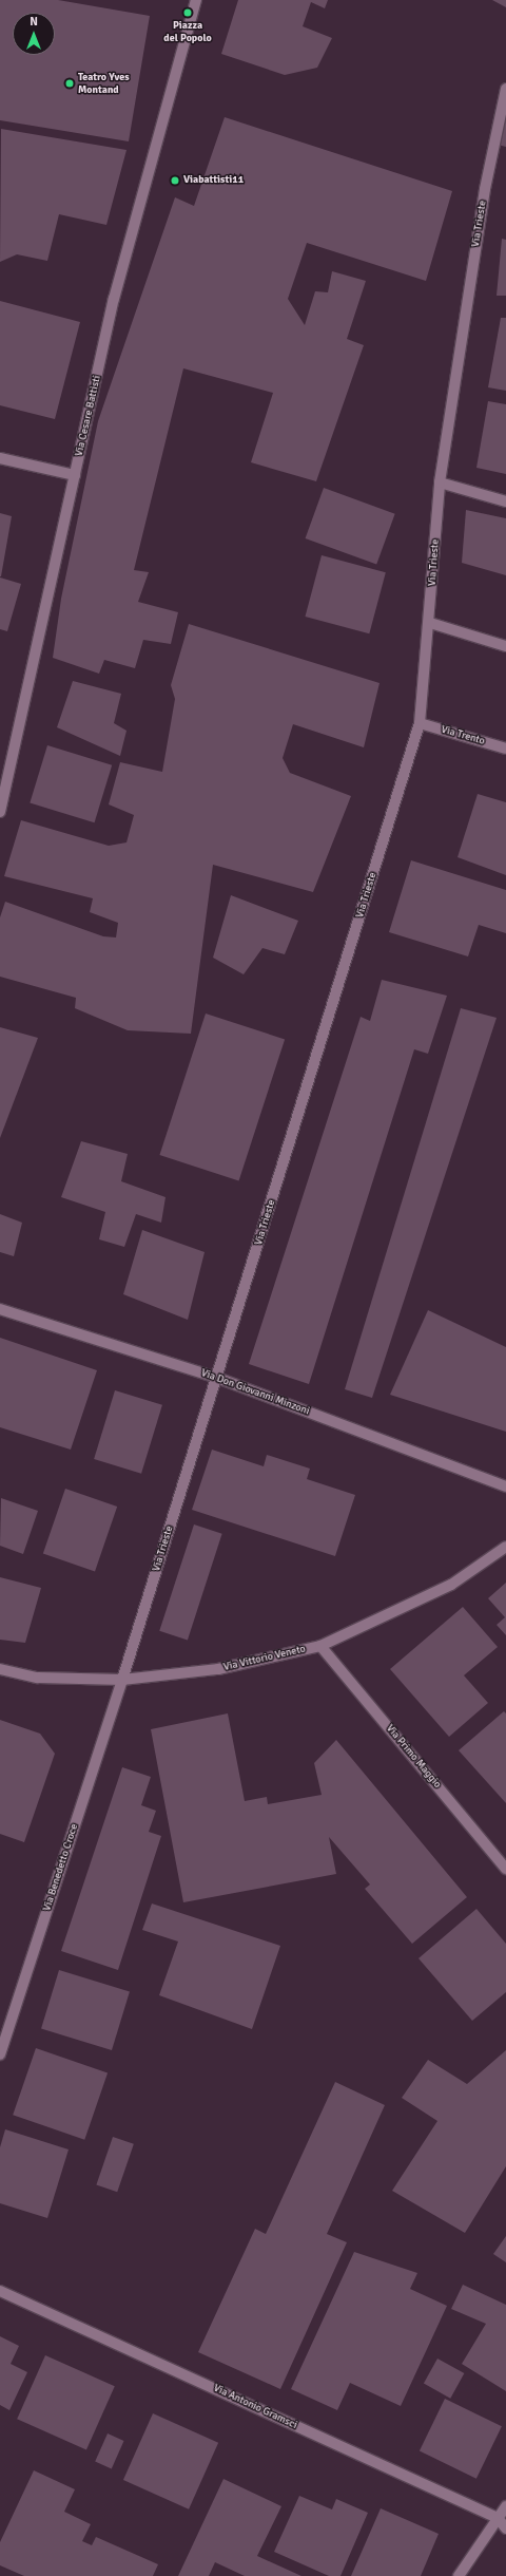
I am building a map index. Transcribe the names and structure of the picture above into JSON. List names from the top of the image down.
{
  "streets": {
    "street": [
      "Via Trieste",
      "Via Cesare Battisti",
      "Via Trento",
      "Via Don Giovanni Minzoni",
      "Via Vittorio Veneto",
      "Via Primo Maggio",
      "Via Benedetto Croce",
      "Via Antonio Gramsci"
    ]
  },
  "crossings": [
    ["Via Trieste", "Via Trento"],
    ["Via Trieste", "Via Don Giovanni Minzoni"],
    ["Via Trieste", "Via Vittorio Veneto"],
    ["Via Trieste", "Via Benedetto Croce"],
    ["Via Vittorio Veneto", "Via Primo Maggio"],
    ["Via Vittorio Veneto", "Via Benedetto Croce"]
  ],
  "places": ["Piazza del Popolo", "Teatro Yves Montand", "Viabattisti11"],
  "north": "top"
}
